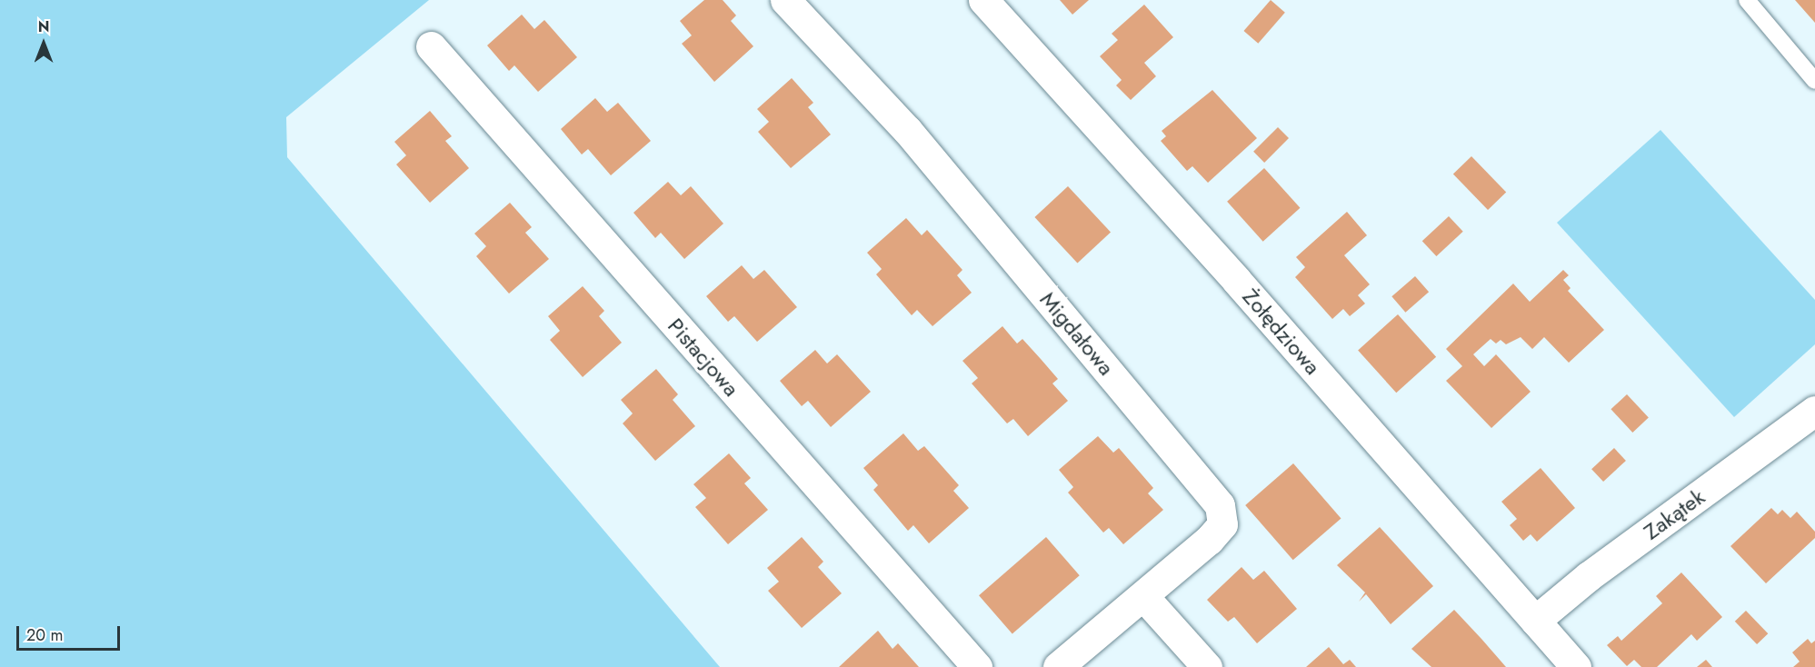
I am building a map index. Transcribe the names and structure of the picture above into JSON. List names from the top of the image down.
{
  "streets": {
    "street": [
      "Żołędziowa",
      "Migdałowa",
      "Pistacjowa",
      "Zakątek"
    ]
  },
  "crossings": [
    ["Żołędziowa", "Zakątek"]
  ],
  "scale_bar": "20 m",
  "north": "top"
}
